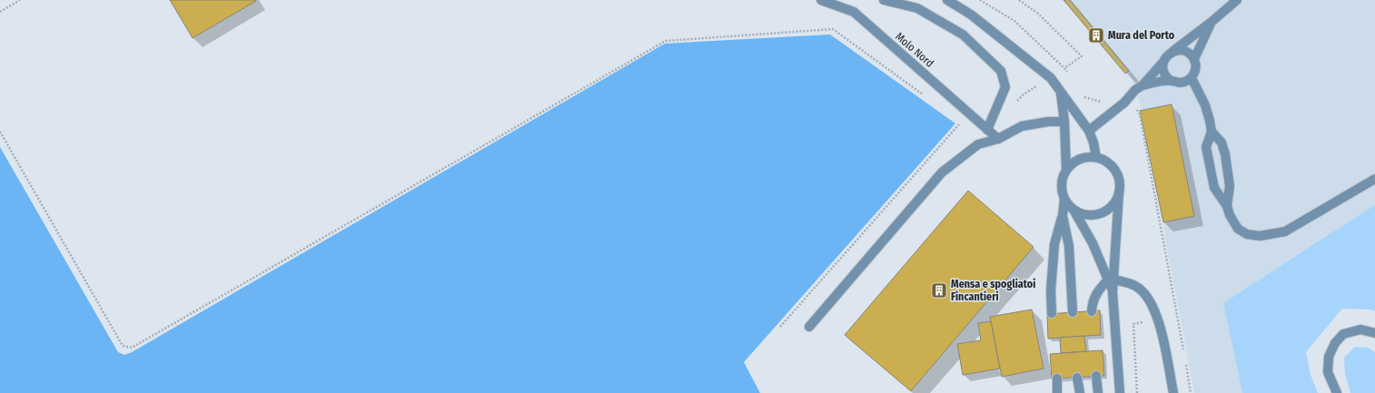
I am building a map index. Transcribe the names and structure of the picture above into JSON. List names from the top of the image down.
{
  "streets": {
    "street": ["Molo Nord"]
  },
  "places": {
    "building": ["Mura del Porto", "Mensa e spogliatoi Fincantieri"]
  }
}
